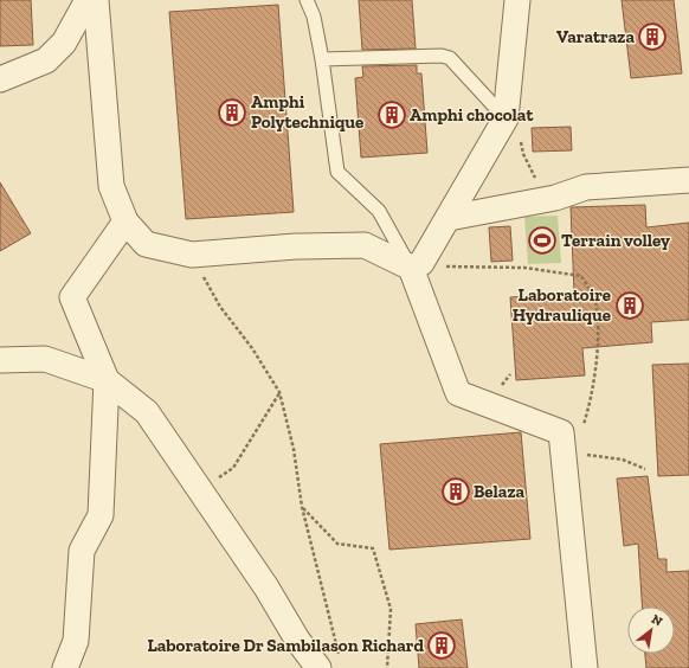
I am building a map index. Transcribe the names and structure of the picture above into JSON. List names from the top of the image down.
{
  "places": {
    "building": [
      "Varatraza",
      "Amphi Polytechnique",
      "Amphi chocolat",
      "Laboratoire Hydraulique",
      "Belaza",
      "Laboratoire Dr Sambilason Richard"
    ],
    "sports": ["Terrain volley"]
  },
  "north": "top right"
}
